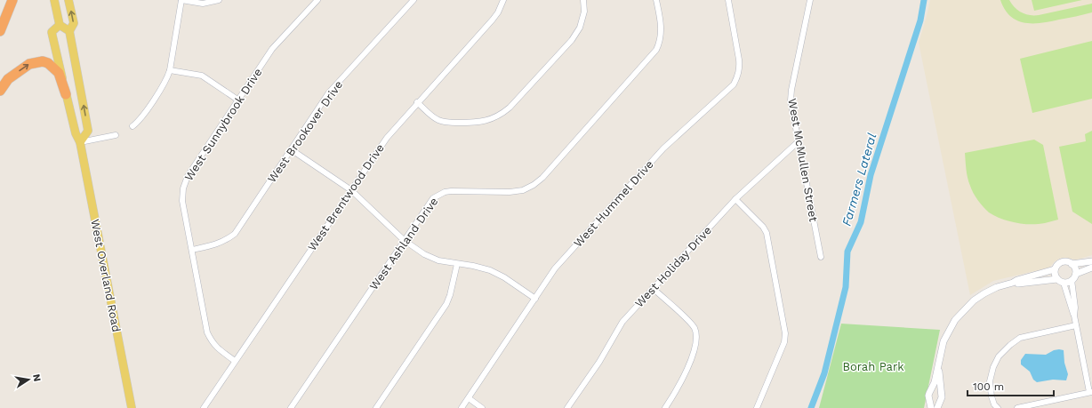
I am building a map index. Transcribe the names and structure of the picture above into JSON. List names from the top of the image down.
{
  "streets": {
    "main road": ["West Overland Road"],
    "street": [
      "West Sunnybrook Drive",
      "West Brookover Drive",
      "West McMullen Street",
      "West Brentwood Drive",
      "West Hummel Drive",
      "West Ashland Drive",
      "West Holiday Drive"
    ]
  },
  "crossings": [
    ["West Sunnybrook Drive", "West Brookover Drive"],
    ["West Sunnybrook Drive", "West Brentwood Drive"],
    ["West McMullen Street", "West Holiday Drive"]
  ],
  "water": ["Farmers Lateral"],
  "parks": ["Borah Park"],
  "scale_bar": "100 m",
  "north": "right"
}
